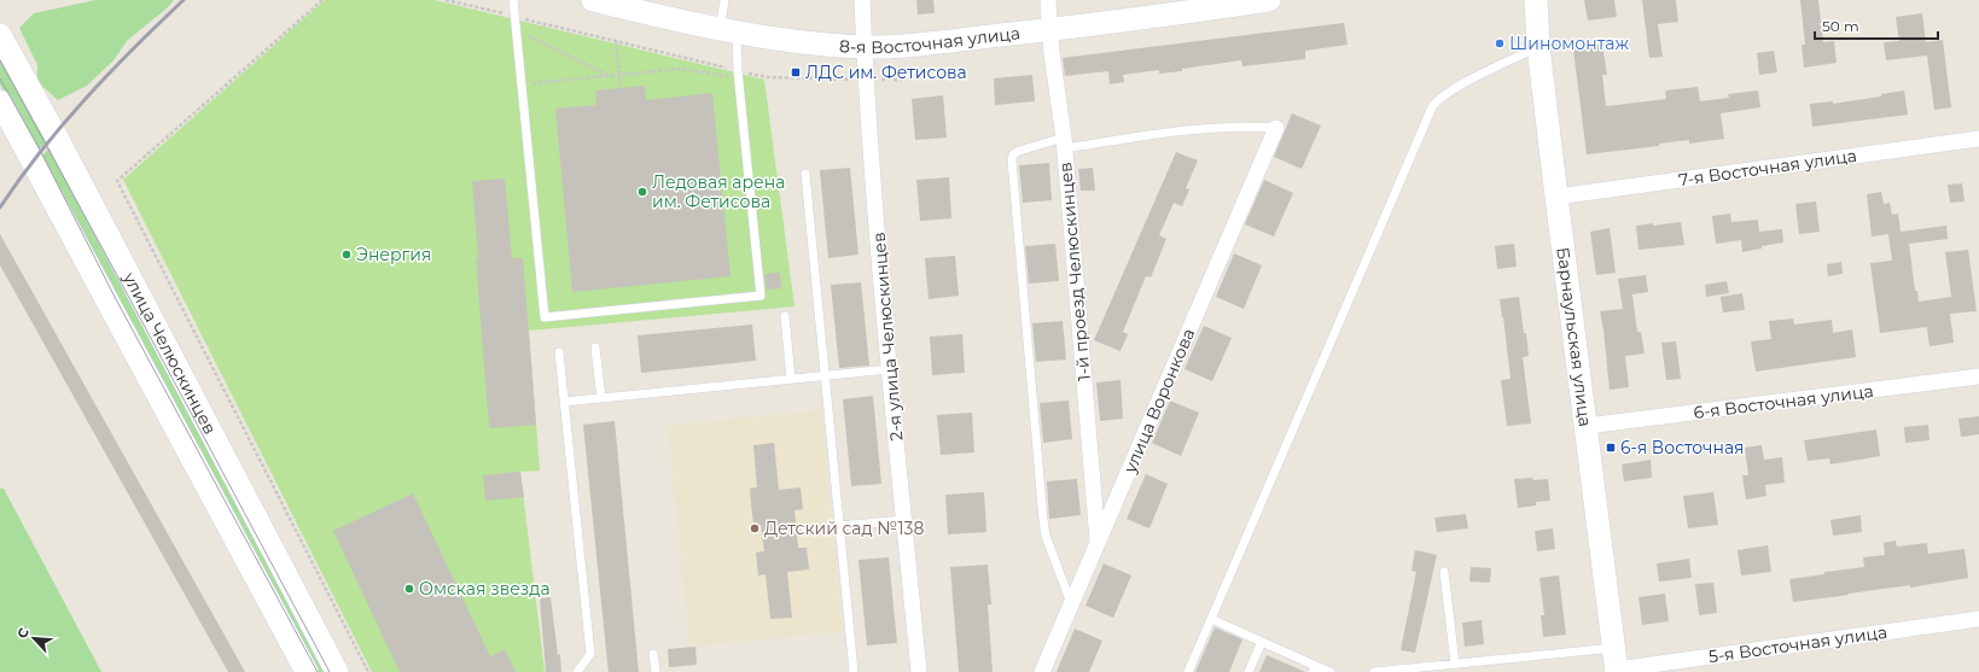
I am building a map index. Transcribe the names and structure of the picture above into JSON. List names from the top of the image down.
{
  "streets": {
    "main road": ["8-я Восточная улица", "Барнаульская улица", "улица Челюскинцев"],
    "street": [
      "7-я Восточная улица",
      "1-й проезд Челюскинцев",
      "2-я улица Челюскинцев",
      "улица Воронкова",
      "6-я Восточная улица",
      "5-я Восточная улица"
    ]
  },
  "crossings": [
    ["8-я Восточная улица", "1-й проезд Челюскинцев"],
    ["8-я Восточная улица", "2-я улица Челюскинцев"],
    ["7-я Восточная улица", "Барнаульская улица"],
    ["1-й проезд Челюскинцев", "улица Воронкова"],
    ["Барнаульская улица", "6-я Восточная улица"],
    ["Барнаульская улица", "5-я Восточная улица"]
  ],
  "places": {
    "other": [
      "Шиномонтаж",
      "Ледовая арена им. Фетисова",
      "Энергия",
      "Детский сад №138",
      "Омская звезда"
    ],
    "transit": ["ЛДС им. Фетисова", "6-я Восточная"]
  },
  "scale_bar": "50 m",
  "north": "top left"
}
